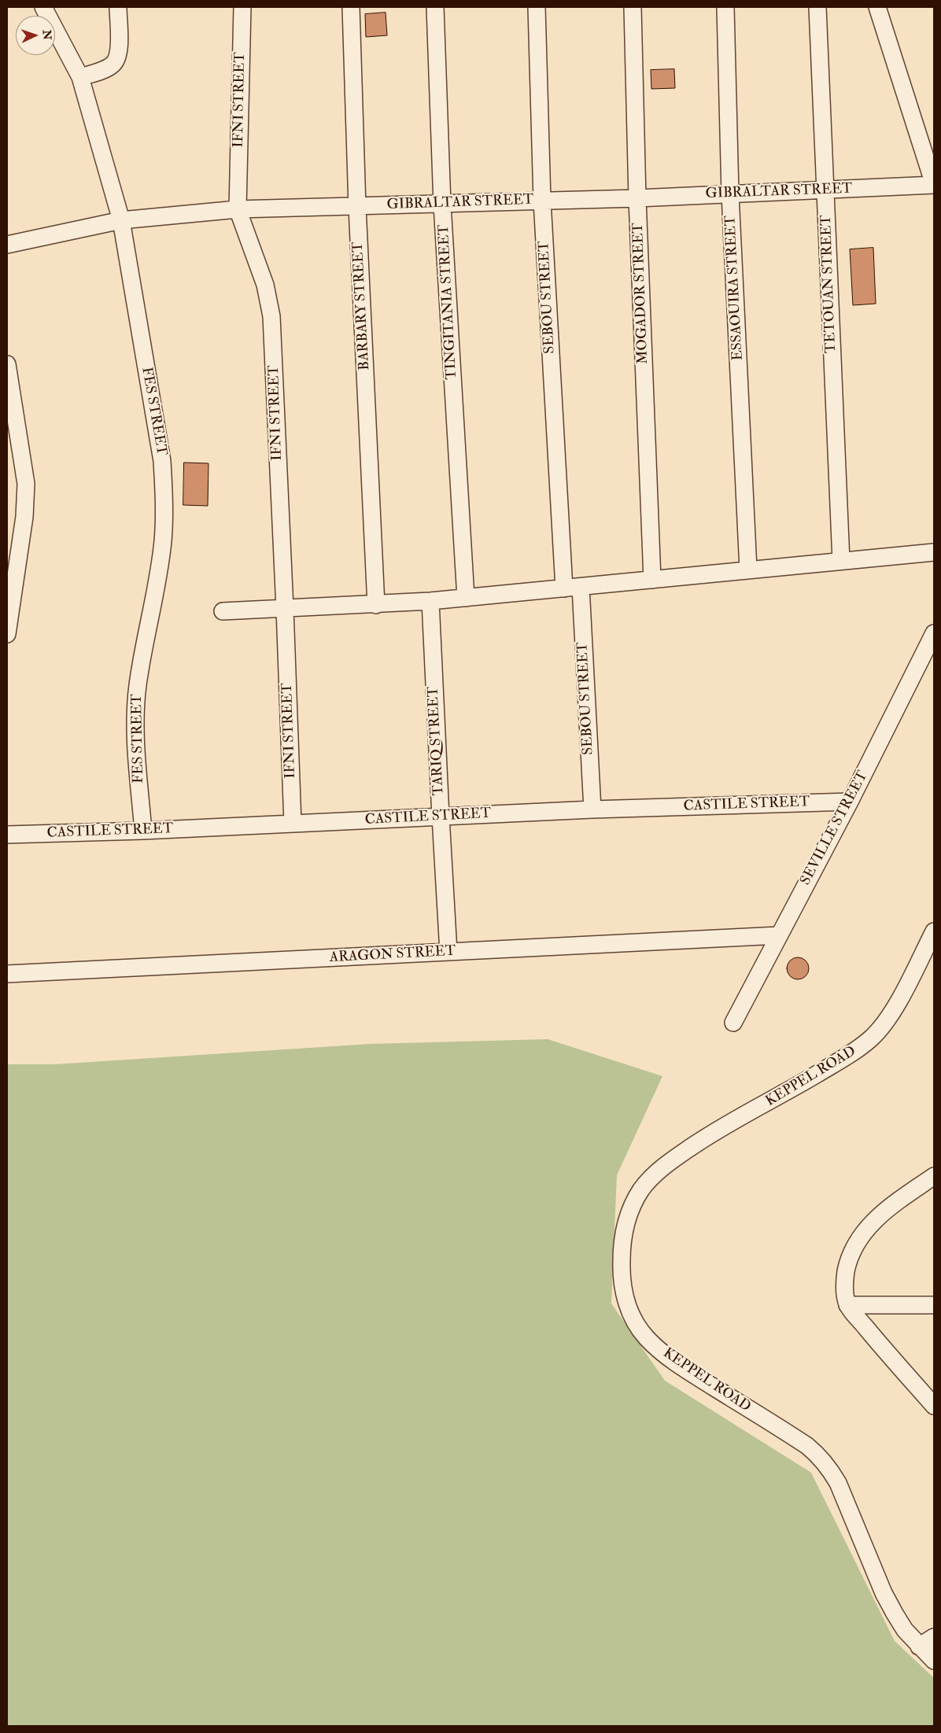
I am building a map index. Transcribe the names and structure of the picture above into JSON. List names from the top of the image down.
{
  "streets": {
    "street": [
      "IFNI STREET",
      "GIBRALTAR STREET",
      "TETOUAN STREET",
      "ESSAOUIRA STREET",
      "MOGADOR STREET",
      "SEBOU STREET",
      "TINGITANIA STREET",
      "BARBARY STREET",
      "FES STREET",
      "TARIQ STREET",
      "CASTILE STREET",
      "SEVILLE STREET",
      "ARAGON STREET",
      "KEPPEL ROAD"
    ]
  },
  "crossings": [
    ["IFNI STREET", "GIBRALTAR STREET"],
    ["IFNI STREET", "CASTILE STREET"],
    ["GIBRALTAR STREET", "TETOUAN STREET"],
    ["GIBRALTAR STREET", "ESSAOUIRA STREET"],
    ["GIBRALTAR STREET", "MOGADOR STREET"],
    ["GIBRALTAR STREET", "SEBOU STREET"],
    ["GIBRALTAR STREET", "TINGITANIA STREET"],
    ["GIBRALTAR STREET", "BARBARY STREET"],
    ["GIBRALTAR STREET", "FES STREET"],
    ["SEBOU STREET", "CASTILE STREET"],
    ["FES STREET", "CASTILE STREET"],
    ["TARIQ STREET", "CASTILE STREET"],
    ["TARIQ STREET", "ARAGON STREET"],
    ["CASTILE STREET", "SEVILLE STREET"],
    ["SEVILLE STREET", "ARAGON STREET"]
  ],
  "north": "right"
}
